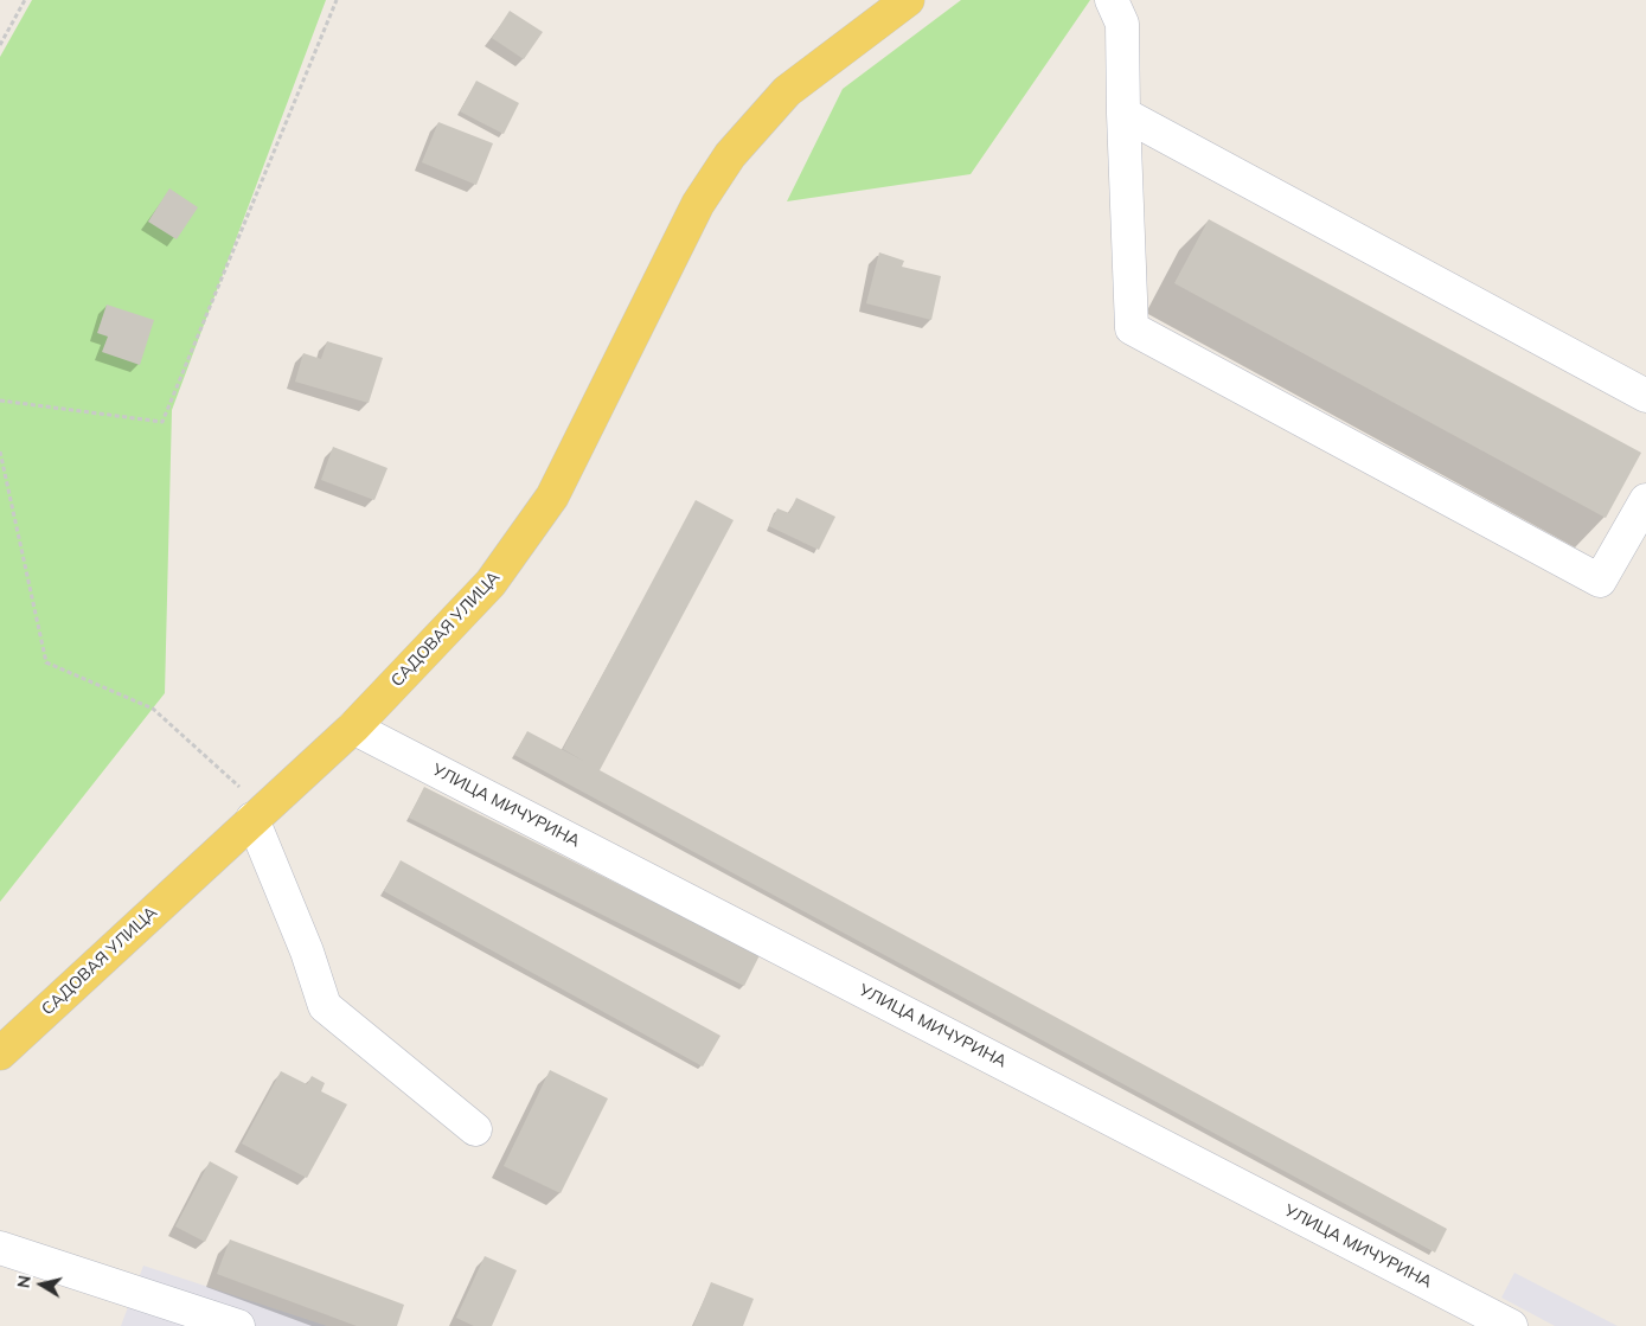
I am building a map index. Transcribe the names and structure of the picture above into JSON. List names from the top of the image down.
{
  "streets": {
    "main road": ["САДОВАЯ УЛИЦА"],
    "street": ["УЛИЦА МИЧУРИНА"]
  },
  "crossings": [
    ["САДОВАЯ УЛИЦА", "УЛИЦА МИЧУРИНА"]
  ],
  "north": "left"
}
